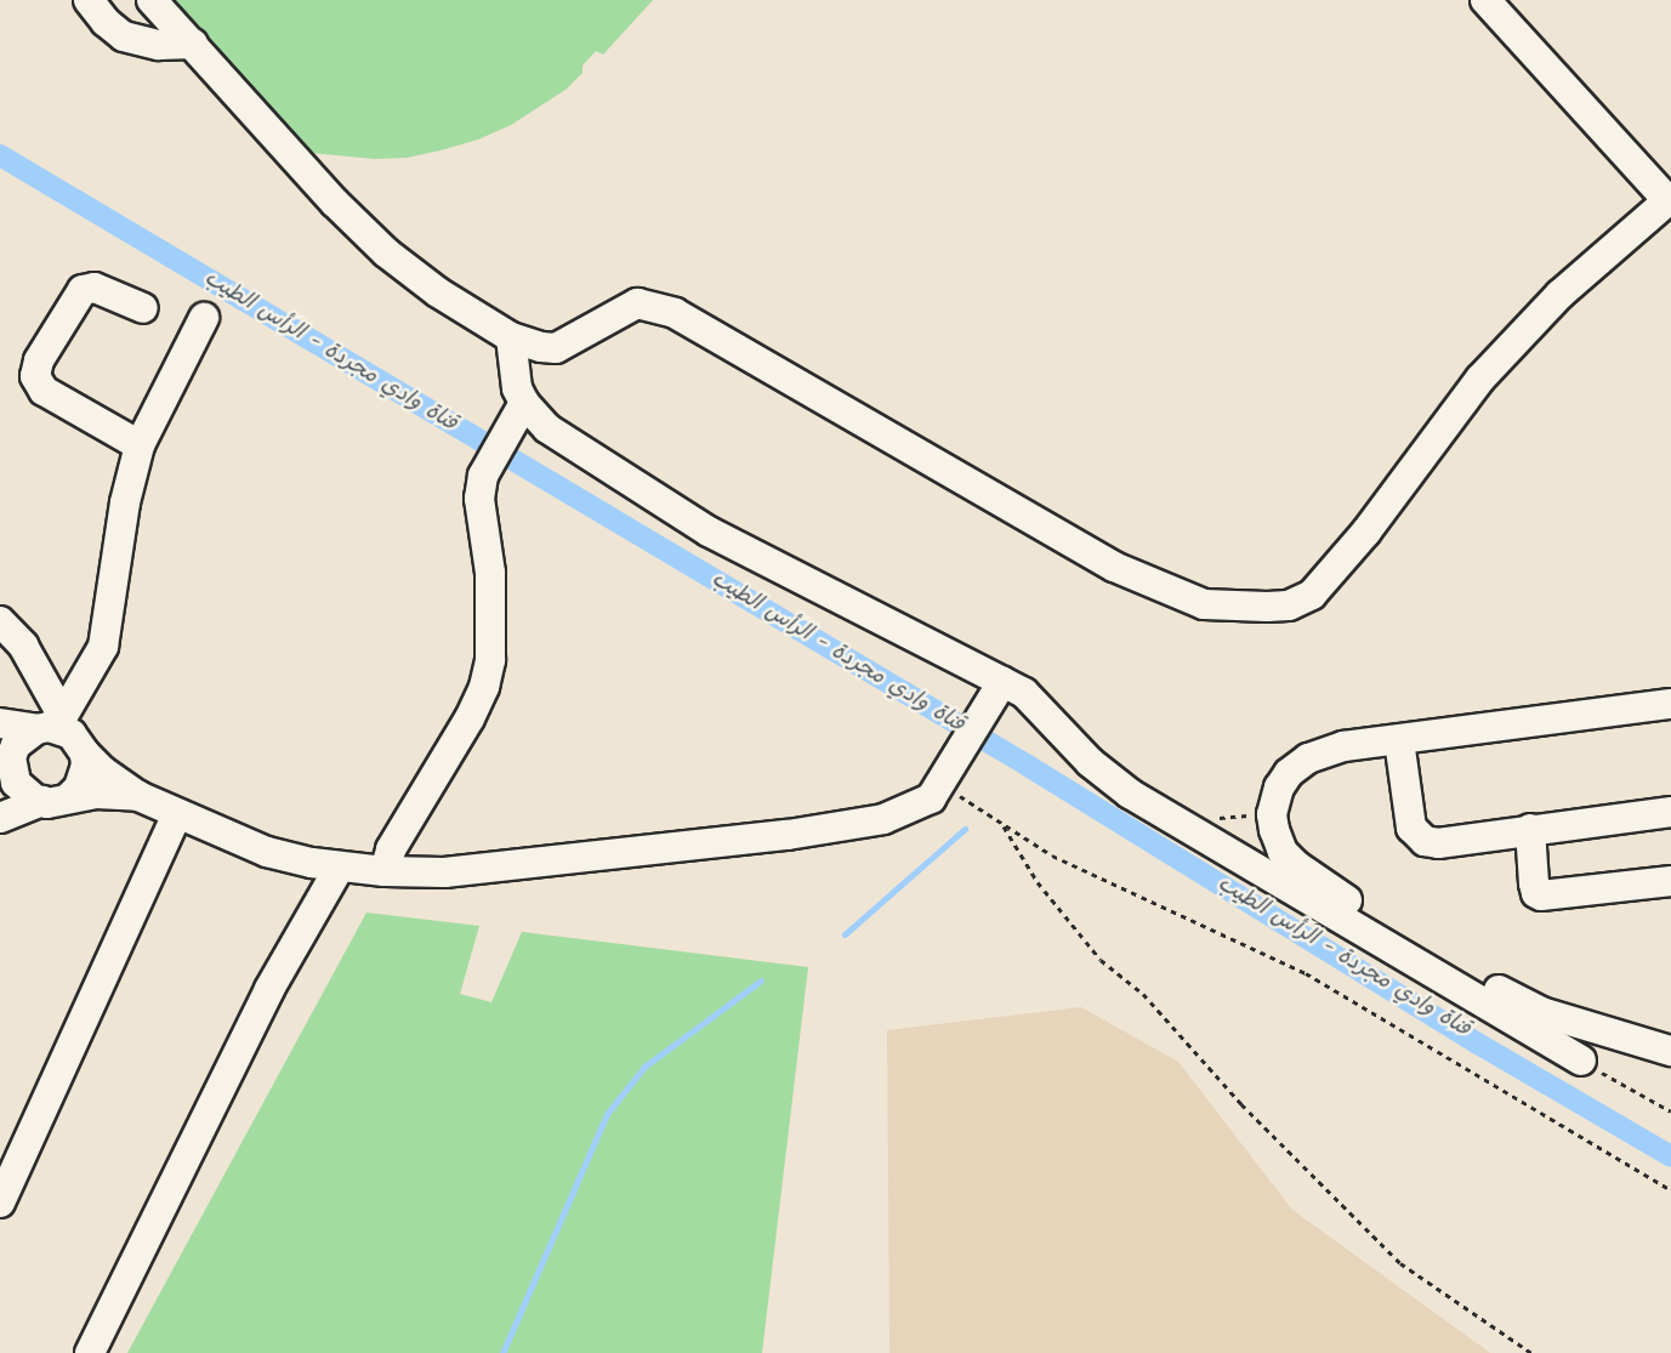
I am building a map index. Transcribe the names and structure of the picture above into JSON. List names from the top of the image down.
{
  "water": ["قناة وادي مجردة - الرأس الطيب"]
}
